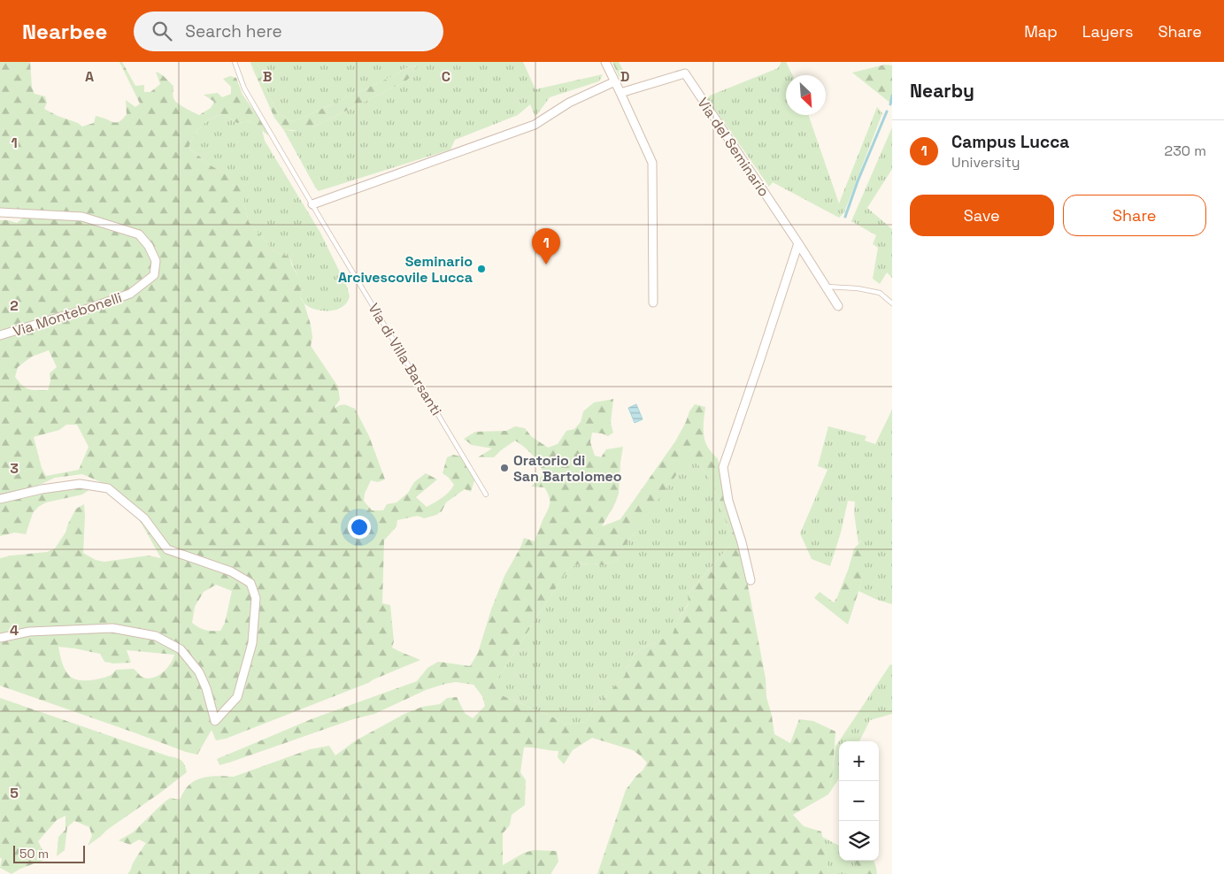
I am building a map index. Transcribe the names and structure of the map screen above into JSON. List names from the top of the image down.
{
  "streets": {
    "street": ["Via del Seminario", "Via Montebonelli"],
    "lane": ["Via di Villa Barsanti"]
  },
  "places": ["Seminario Arcivescovile Lucca", "Oratorio di San Bartolomeo"],
  "scale_bar": "50 m",
  "north": "bottom right",
  "page": {
    "header": "Nearbee",
    "search": "Search here",
    "nav": ["Map", "Layers", "Share"],
    "heading": "Nearby",
    "list": [
      {
        "mark": "1",
        "name": "Campus Lucca",
        "note": "University",
        "value": "230 m"
      }
    ],
    "buttons": ["Save", "Share"],
    "pins": "1",
    "map_buttons": ["+", "−"],
    "scale": "50 m"
  },
  "grid": {
    "columns": [
      "A",
      "B",
      "C",
      "D"
    ],
    "rows": [
      "1",
      "2",
      "3",
      "4",
      "5"
    ]
  }
}
